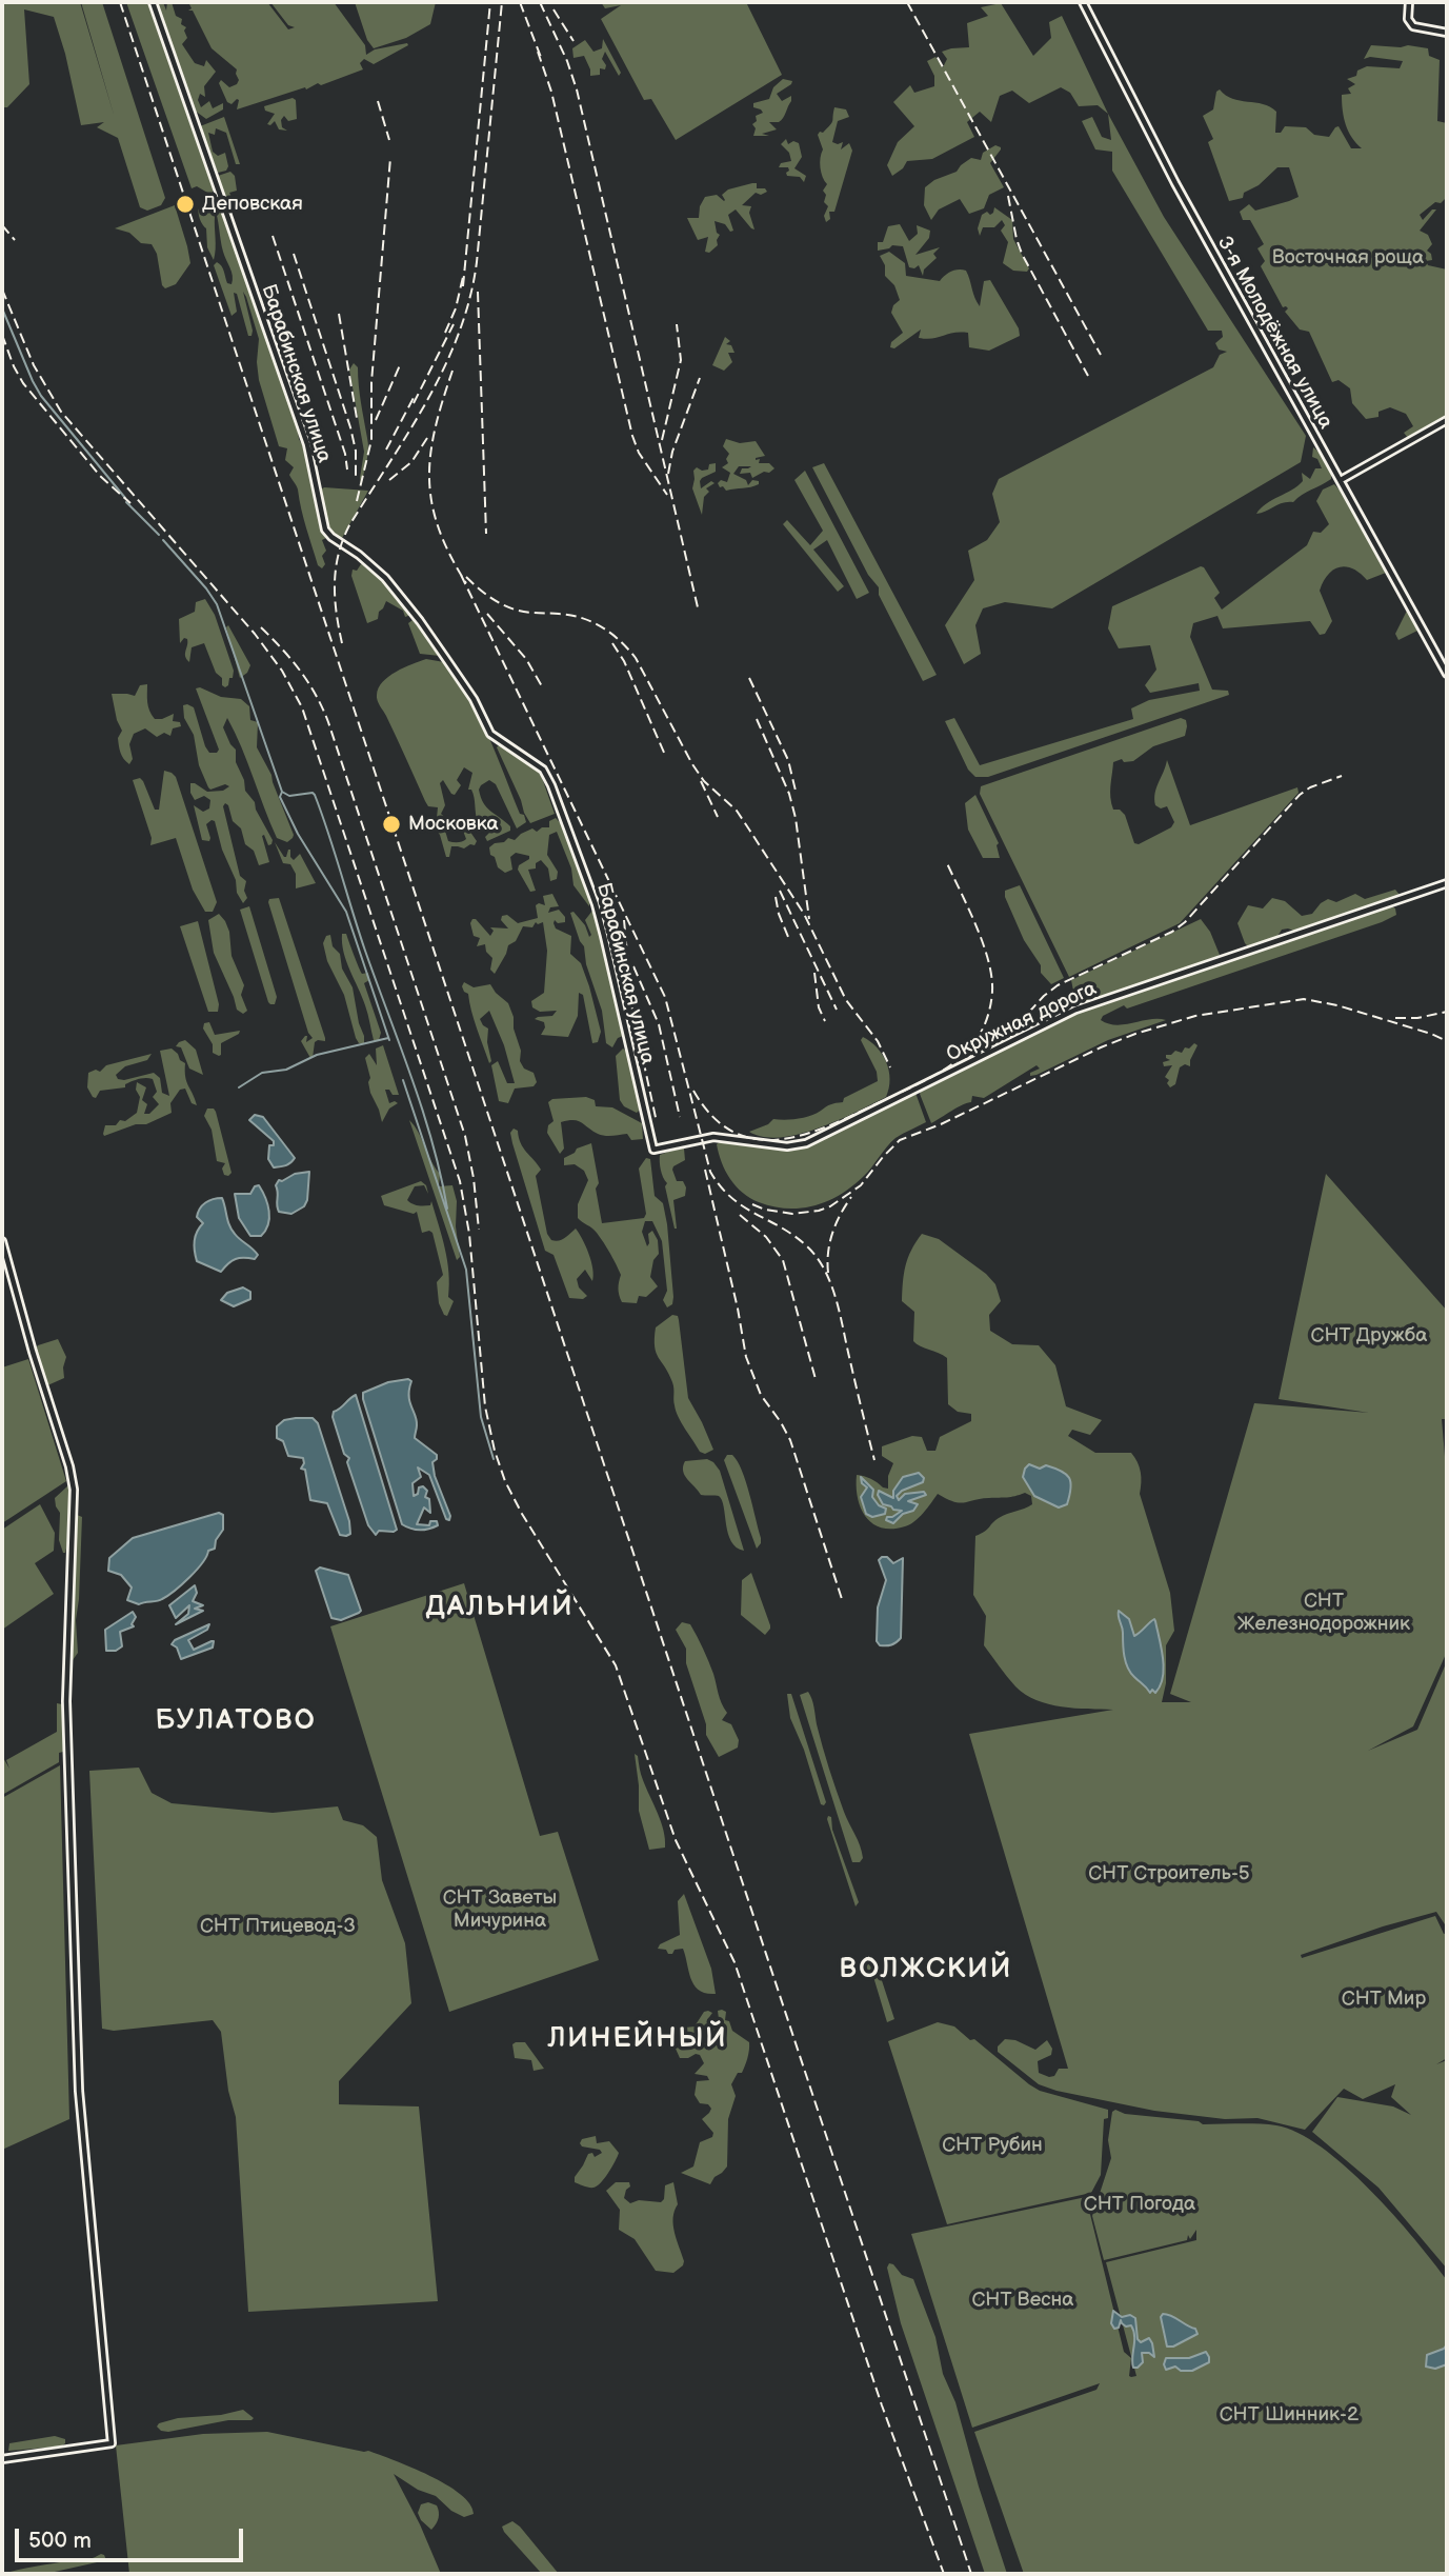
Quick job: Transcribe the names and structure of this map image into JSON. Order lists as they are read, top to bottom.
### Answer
{
  "streets": {
    "main road": ["3-я Молодёжная улица", "Барабинская улица", "Окружная дорога"]
  },
  "crossings": [
    ["Барабинская улица", "Окружная дорога"]
  ],
  "districts": [
    "ДАЛЬНИЙ",
    "БУЛАТОВО",
    "ВОЛЖСКИЙ",
    "ЛИНЕЙНЫЙ"
  ],
  "parks": [
    "Восточная роща",
    "СНТ Дружба",
    "СНТ Железнодорожник",
    "СНТ Строитель-5",
    "СНТ Заветы Мичурина",
    "СНТ Птицевод-3",
    "СНТ Мир",
    "СНТ Рубин",
    "СНТ Погода",
    "СНТ Весна",
    "СНТ Шинник-2"
  ],
  "places": ["Деповская", "Московка"],
  "scale_bar": "500 m"
}
